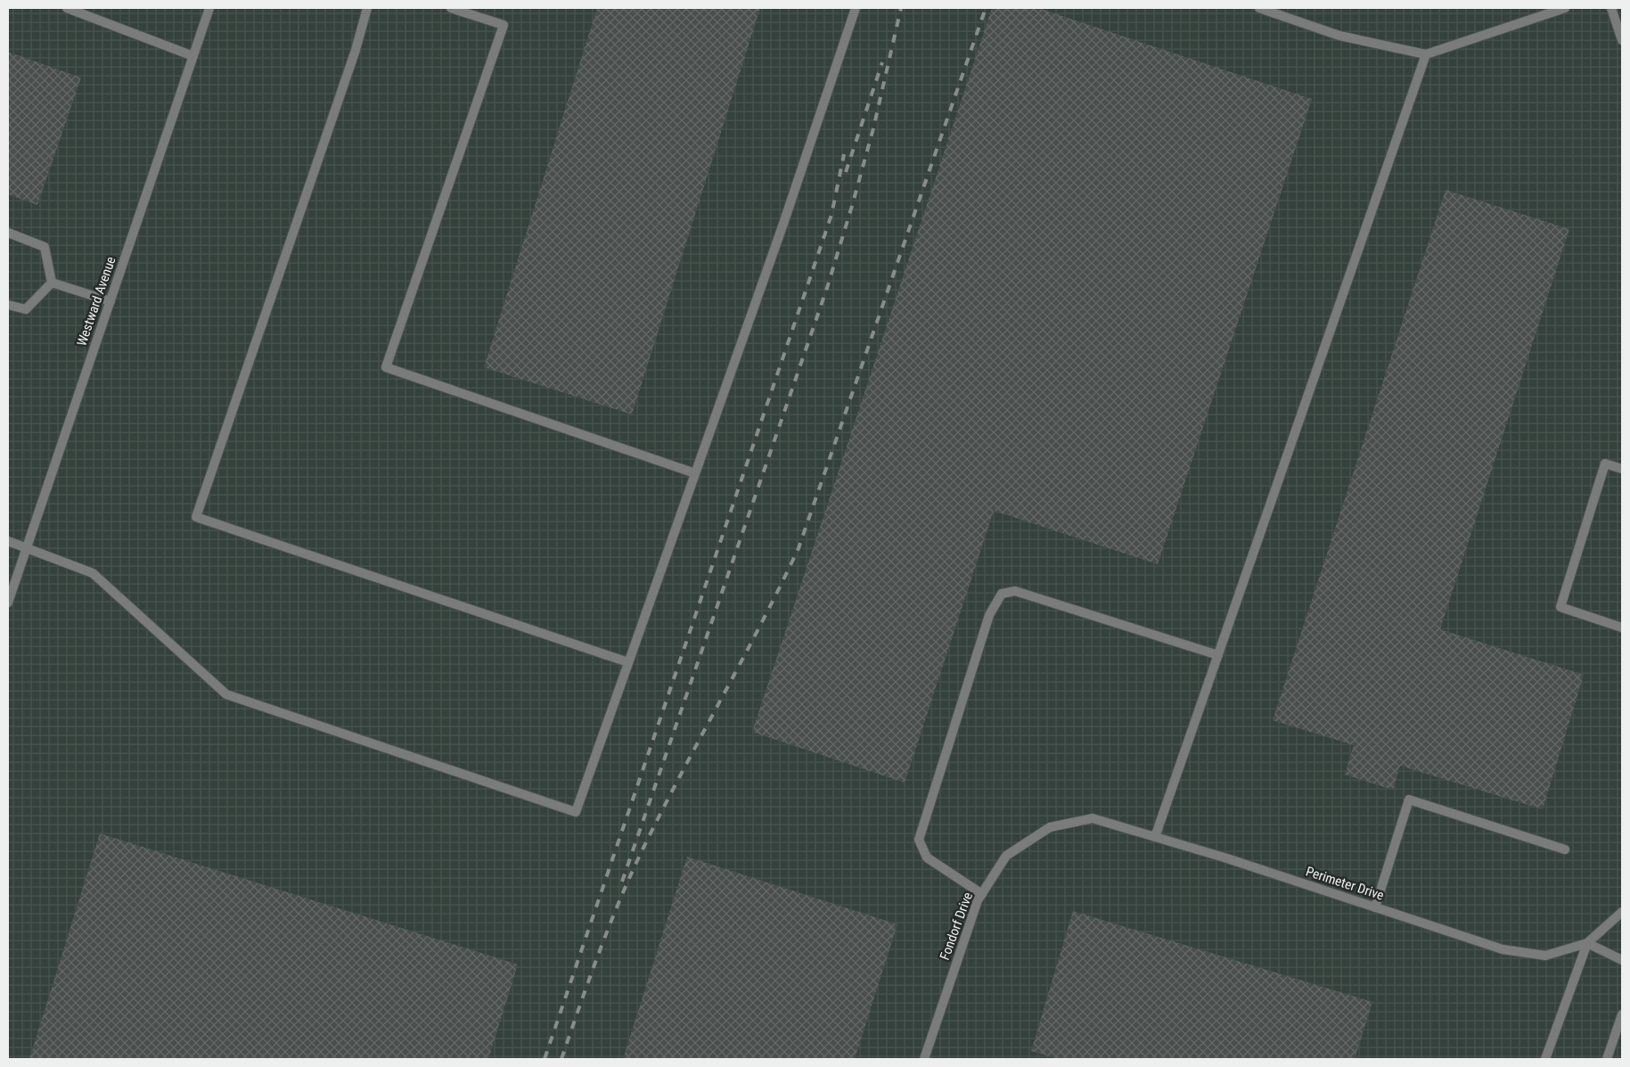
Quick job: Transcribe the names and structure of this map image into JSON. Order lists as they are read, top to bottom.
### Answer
{
  "streets": {
    "street": ["Westward Avenue", "Perimeter Drive", "Fondorf Drive"]
  },
  "crossings": [
    ["Perimeter Drive", "Fondorf Drive"]
  ]
}
